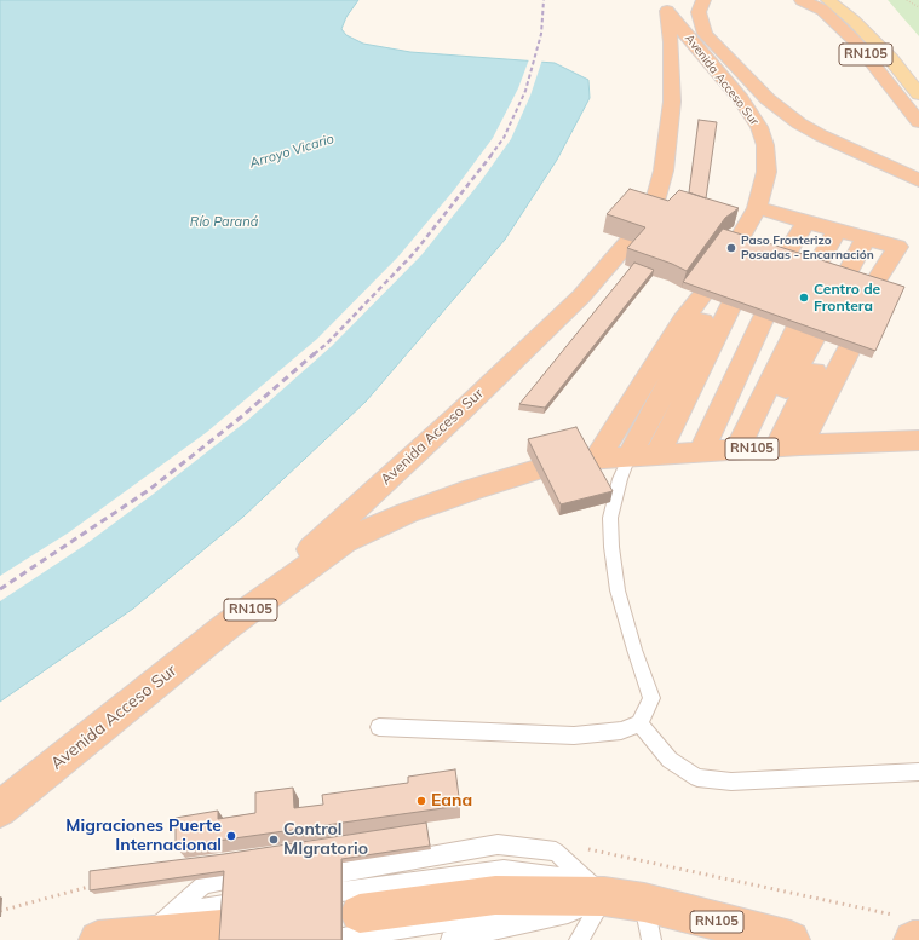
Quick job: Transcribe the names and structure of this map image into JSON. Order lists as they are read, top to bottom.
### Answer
{
  "streets": {
    "highway": ["RN105", "Avenida Acceso Sur"]
  },
  "water": ["Arroyo Vicario", "Río Paraná"],
  "places": [
    "Paso Fronterizo Posadas - Encarnación",
    "Centro de Frontera",
    "Eana",
    "Migraciones Puerte Internacional",
    "Control MIgratorio"
  ]
}
